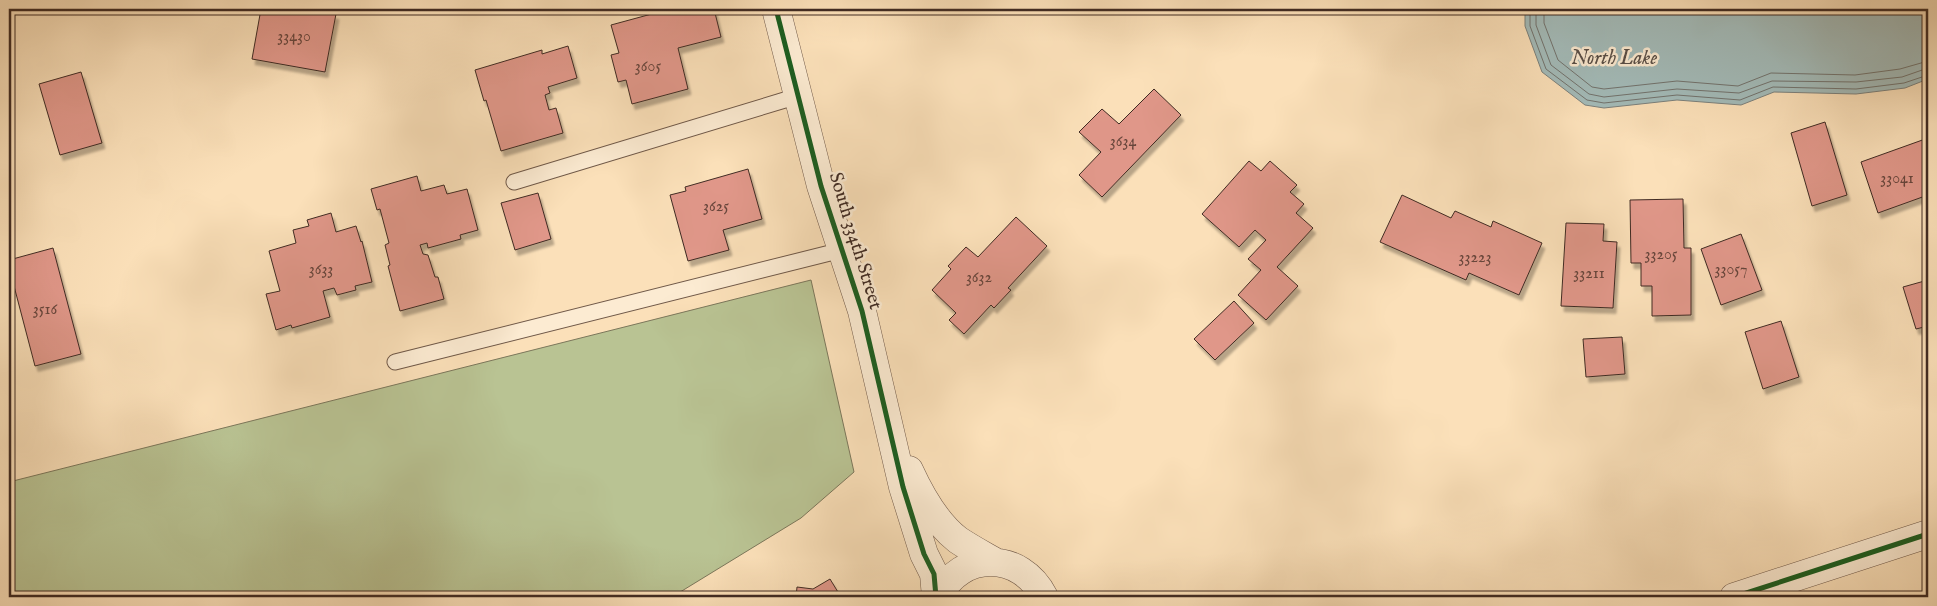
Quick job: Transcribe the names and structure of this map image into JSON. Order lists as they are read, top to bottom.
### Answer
{
  "streets": {
    "street": ["South 334th Street"]
  },
  "water": ["North Lake"],
  "house_numbers": [
    "33430",
    "3605",
    "3634",
    "33041",
    "3625",
    "33205",
    "33223",
    "3633",
    "33057",
    "33211",
    "3632",
    "3516"
  ]
}
